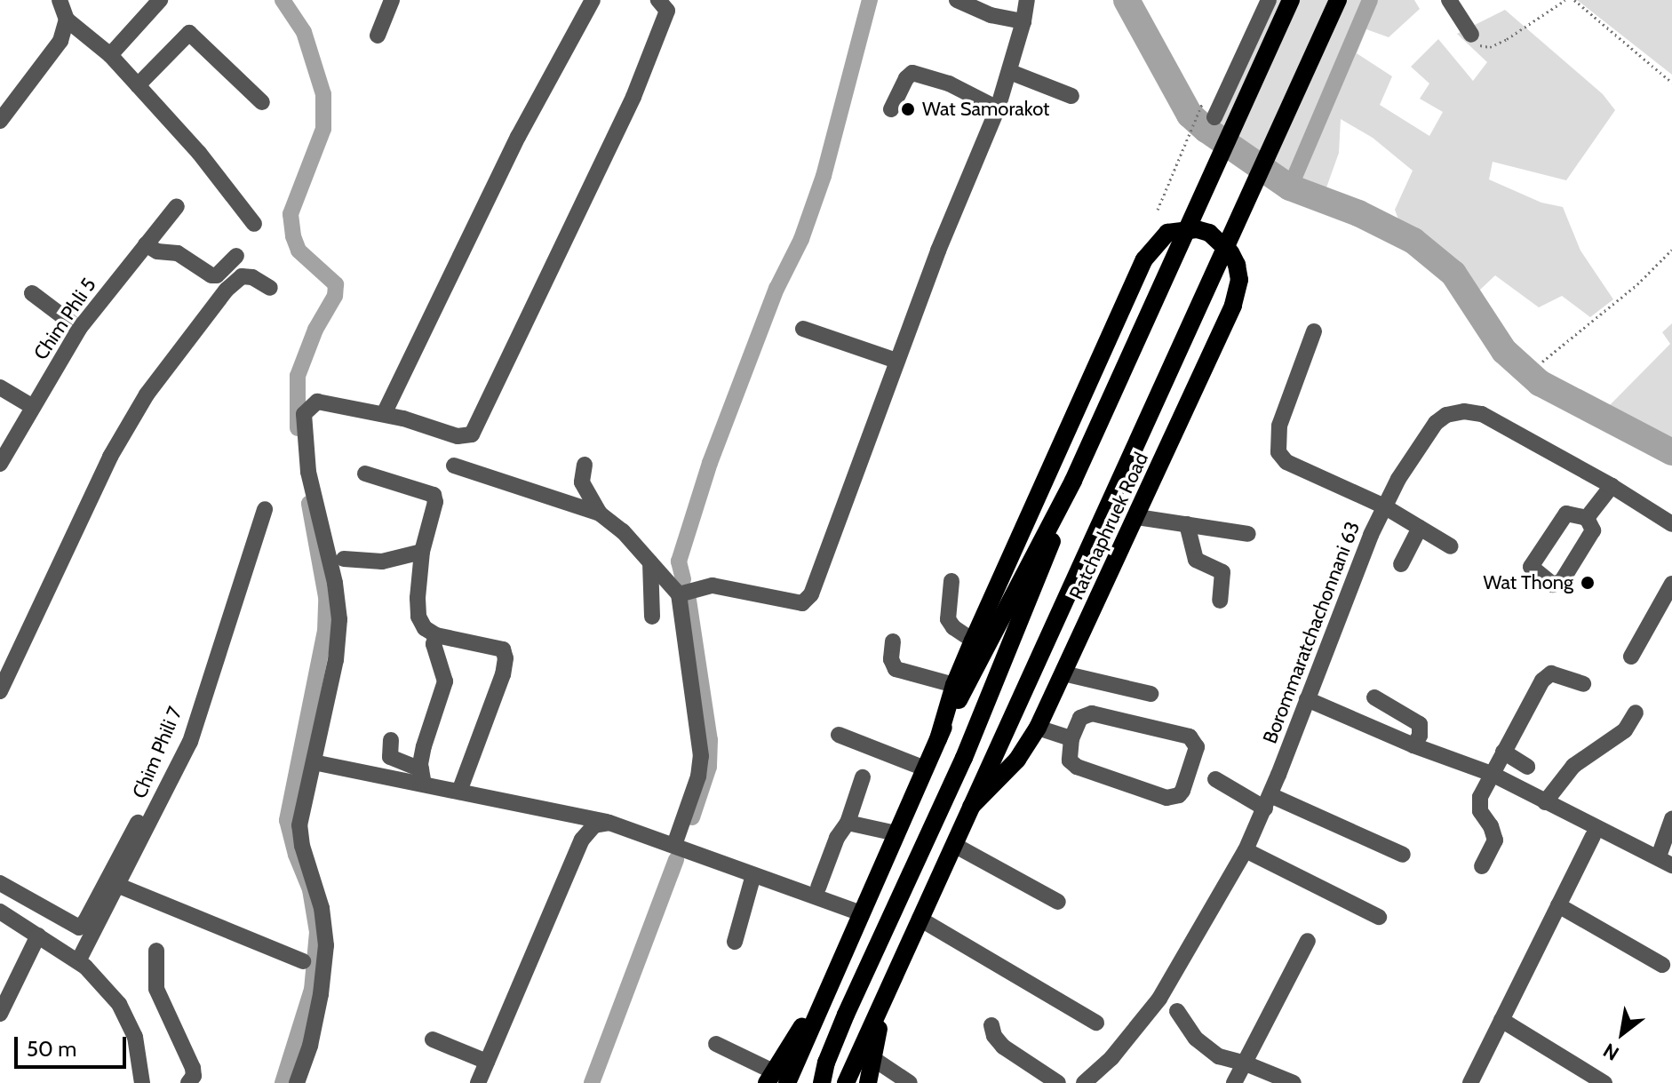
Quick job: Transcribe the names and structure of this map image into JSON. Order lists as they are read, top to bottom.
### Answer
{
  "streets": {
    "main road": ["Ratchaphruek Road"],
    "street": ["Chim Phli 5", "Borommaratchachonnani 63", "Chim Phili 7"]
  },
  "places": ["Wat Samorakot", "Wat Thong"],
  "scale_bar": "50 m",
  "north": "bottom left"
}
